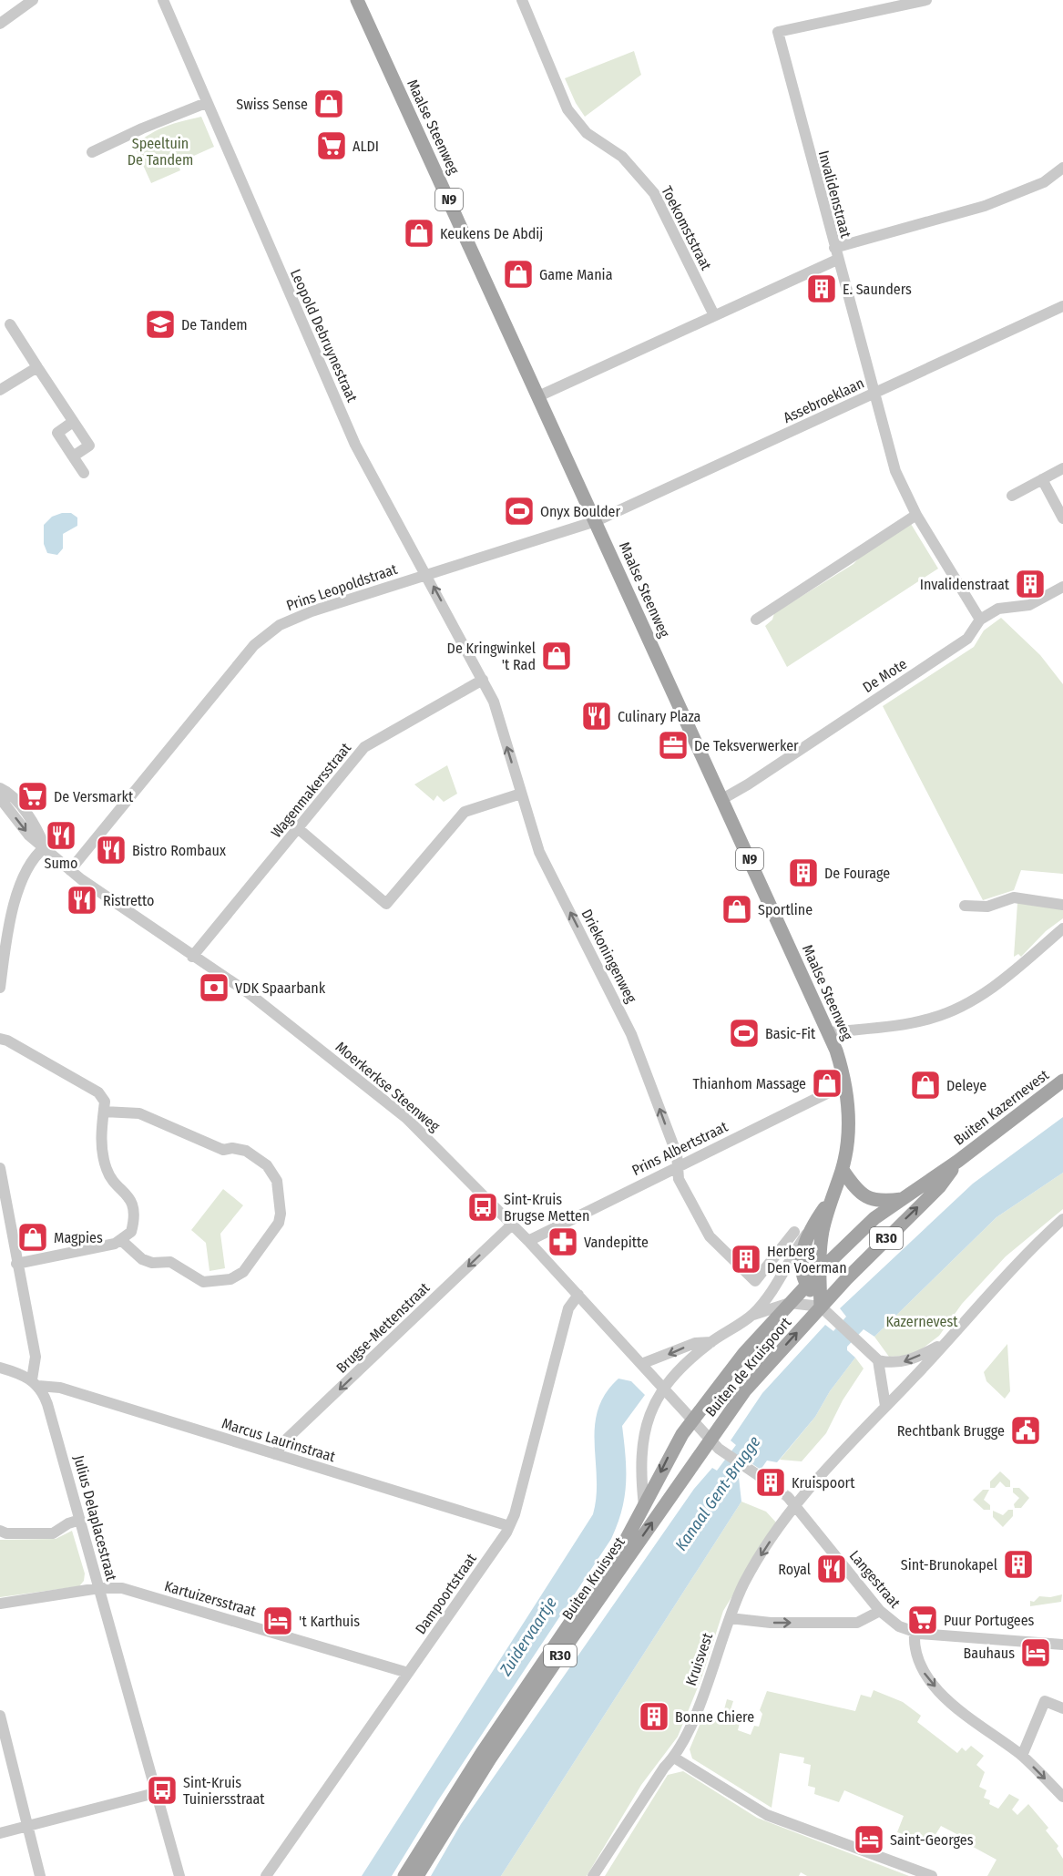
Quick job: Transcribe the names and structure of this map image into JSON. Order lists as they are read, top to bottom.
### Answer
{
  "streets": {
    "main road": [
      "Maalse Steenweg",
      "N9",
      "Buiten Kazernevest",
      "R30",
      "Buiten de Kruispoort",
      "Buiten Kruisvest"
    ],
    "street": [
      "Invalidenstraat",
      "Toekomststraat",
      "Leopold Debruynestraat",
      "Assebroeklaan",
      "Prins Leopoldstraat",
      "De Mote",
      "Wagenmakersstraat",
      "Driekoningenweg",
      "Moerkerkse Steenweg",
      "Prins Albertstraat",
      "Brugse-Mettenstraat",
      "Marcus Laurinstraat",
      "Julius Delaplacestraat",
      "Langestraat",
      "Dampoortstraat",
      "Kartuizersstraat",
      "Kruisvest"
    ]
  },
  "crossings": [
    ["Maalse Steenweg", "N9"],
    ["Maalse Steenweg", "Assebroeklaan"],
    ["Maalse Steenweg", "Prins Leopoldstraat"],
    ["Maalse Steenweg", "De Mote"],
    ["Maalse Steenweg", "Buiten Kazernevest"],
    ["Maalse Steenweg", "Prins Albertstraat"],
    ["Maalse Steenweg", "Buiten de Kruispoort"],
    ["Invalidenstraat", "Assebroeklaan"],
    ["Invalidenstraat", "De Mote"],
    ["N9", "Buiten Kazernevest"],
    ["N9", "Buiten de Kruispoort"],
    ["Leopold Debruynestraat", "Prins Leopoldstraat"],
    ["Leopold Debruynestraat", "Driekoningenweg"],
    ["Assebroeklaan", "Prins Leopoldstraat"],
    ["Prins Leopoldstraat", "Driekoningenweg"],
    ["Prins Leopoldstraat", "Moerkerkse Steenweg"],
    ["Wagenmakersstraat", "Driekoningenweg"],
    ["Wagenmakersstraat", "Moerkerkse Steenweg"],
    ["Driekoningenweg", "Prins Albertstraat"],
    ["Moerkerkse Steenweg", "Prins Albertstraat"],
    ["Moerkerkse Steenweg", "Brugse-Mettenstraat"],
    ["Moerkerkse Steenweg", "Buiten de Kruispoort"],
    ["Moerkerkse Steenweg", "Buiten Kruisvest"],
    ["Moerkerkse Steenweg", "Dampoortstraat"],
    ["Buiten Kazernevest", "Buiten de Kruispoort"],
    ["Brugse-Mettenstraat", "Marcus Laurinstraat"],
    ["Buiten de Kruispoort", "Buiten Kruisvest"],
    ["Marcus Laurinstraat", "Julius Delaplacestraat"],
    ["Marcus Laurinstraat", "Dampoortstraat"],
    ["Julius Delaplacestraat", "Kartuizersstraat"],
    ["Langestraat", "Kruisvest"],
    ["Dampoortstraat", "Kartuizersstraat"]
  ],
  "one_way": ["Driekoningenweg", "Brugse-Mettenstraat"],
  "water": ["Kanaal Gent-Brugge", "Zuidervaartje"],
  "parks": ["Speeltuin De Tandem", "Kazernevest"],
  "places": {
    "shop": [
      "Swiss Sense",
      "Keukens De Abdij",
      "Game Mania",
      "De Kringwinkel 't Rad",
      "Sportline",
      "Thianhom Massage",
      "Deleye",
      "Magpies"
    ],
    "supermarket": ["ALDI", "De Versmarkt", "Puur Portugees"],
    "building": [
      "E. Saunders",
      "Invalidenstraat",
      "De Fourage",
      "Herberg Den Voerman",
      "Kruispoort",
      "Sint-Brunokapel",
      "Bonne Chiere"
    ],
    "school or university": ["De Tandem"],
    "sports": ["Onyx Boulder", "Basic-Fit"],
    "restaurant": [
      "Culinary Plaza",
      "Sumo",
      "Bistro Rombaux",
      "Ristretto",
      "Royal"
    ],
    "office": ["De Teksverwerker"],
    "bank": ["VDK Spaarbank"],
    "bus stop": ["Sint-Kruis Brugse Metten", "Sint-Kruis Tuiniersstraat"],
    "pharmacy": ["Vandepitte"],
    "public building": ["Rechtbank Brugge"],
    "hotel": ["'t Karthuis", "Bauhaus", "Saint-Georges"]
  }
}
